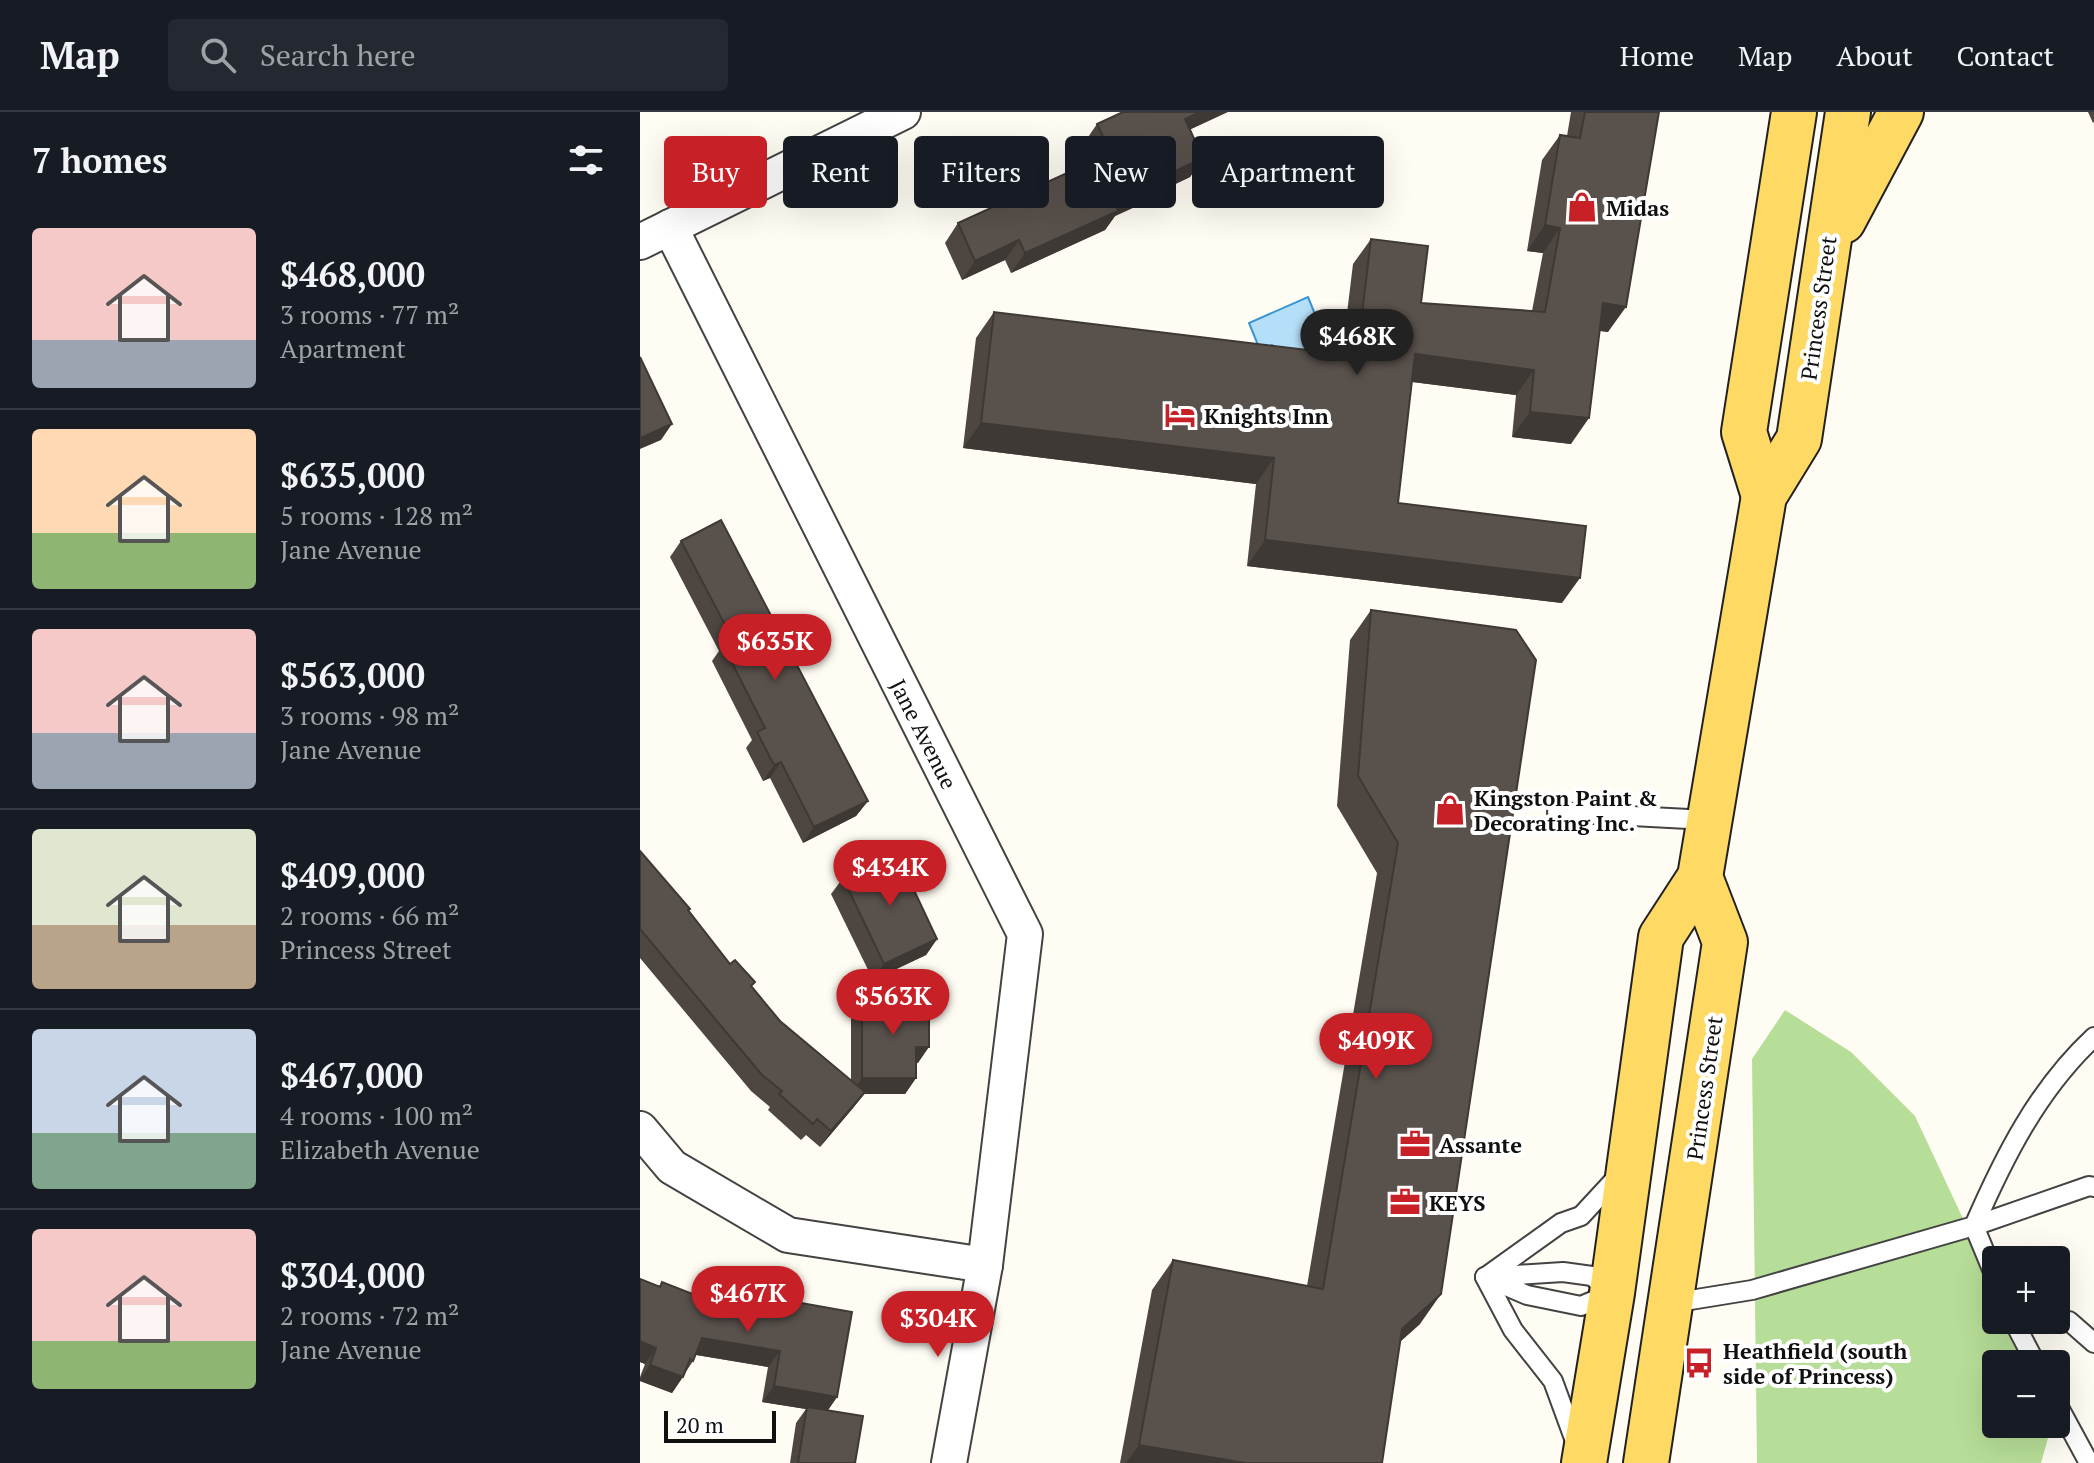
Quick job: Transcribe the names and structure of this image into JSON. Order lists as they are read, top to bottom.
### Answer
{
  "streets": {
    "main road": ["Princess Street"],
    "street": ["Jane Avenue"]
  },
  "places": {
    "shop": ["Midas", "Kingston Paint & Decorating Inc."],
    "hotel": ["Knights Inn"],
    "office": ["Assante", "KEYS"],
    "bus stop": ["Heathfield (south side of Princess)"]
  },
  "scale_bar": "20 m",
  "page": {
    "header": "Map",
    "search": "Search here",
    "nav": [
      "Home",
      "Map",
      "About",
      "Contact"
    ],
    "heading": "7 homes",
    "chip": [
      "Buy",
      "Rent",
      "Filters",
      "New",
      "Apartment"
    ],
    "list": [
      {
        "name": "$468,000",
        "note": "3 rooms · 77 m² · Apartment"
      },
      {
        "name": "$635,000",
        "note": "5 rooms · 128 m² · Jane Avenue"
      },
      {
        "name": "$563,000",
        "note": "3 rooms · 98 m² · Jane Avenue"
      },
      {
        "name": "$409,000",
        "note": "2 rooms · 66 m² · Princess Street"
      },
      {
        "name": "$467,000",
        "note": "4 rooms · 100 m² · Elizabeth Avenue"
      },
      {
        "name": "$304,000",
        "note": "2 rooms · 72 m² · Jane Avenue"
      }
    ],
    "price": [
      "$468K",
      "$635K",
      "$434K",
      "$563K",
      "$409K",
      "$467K",
      "$304K"
    ],
    "map_buttons": ["+", "−"],
    "scale": "20 m"
  }
}
